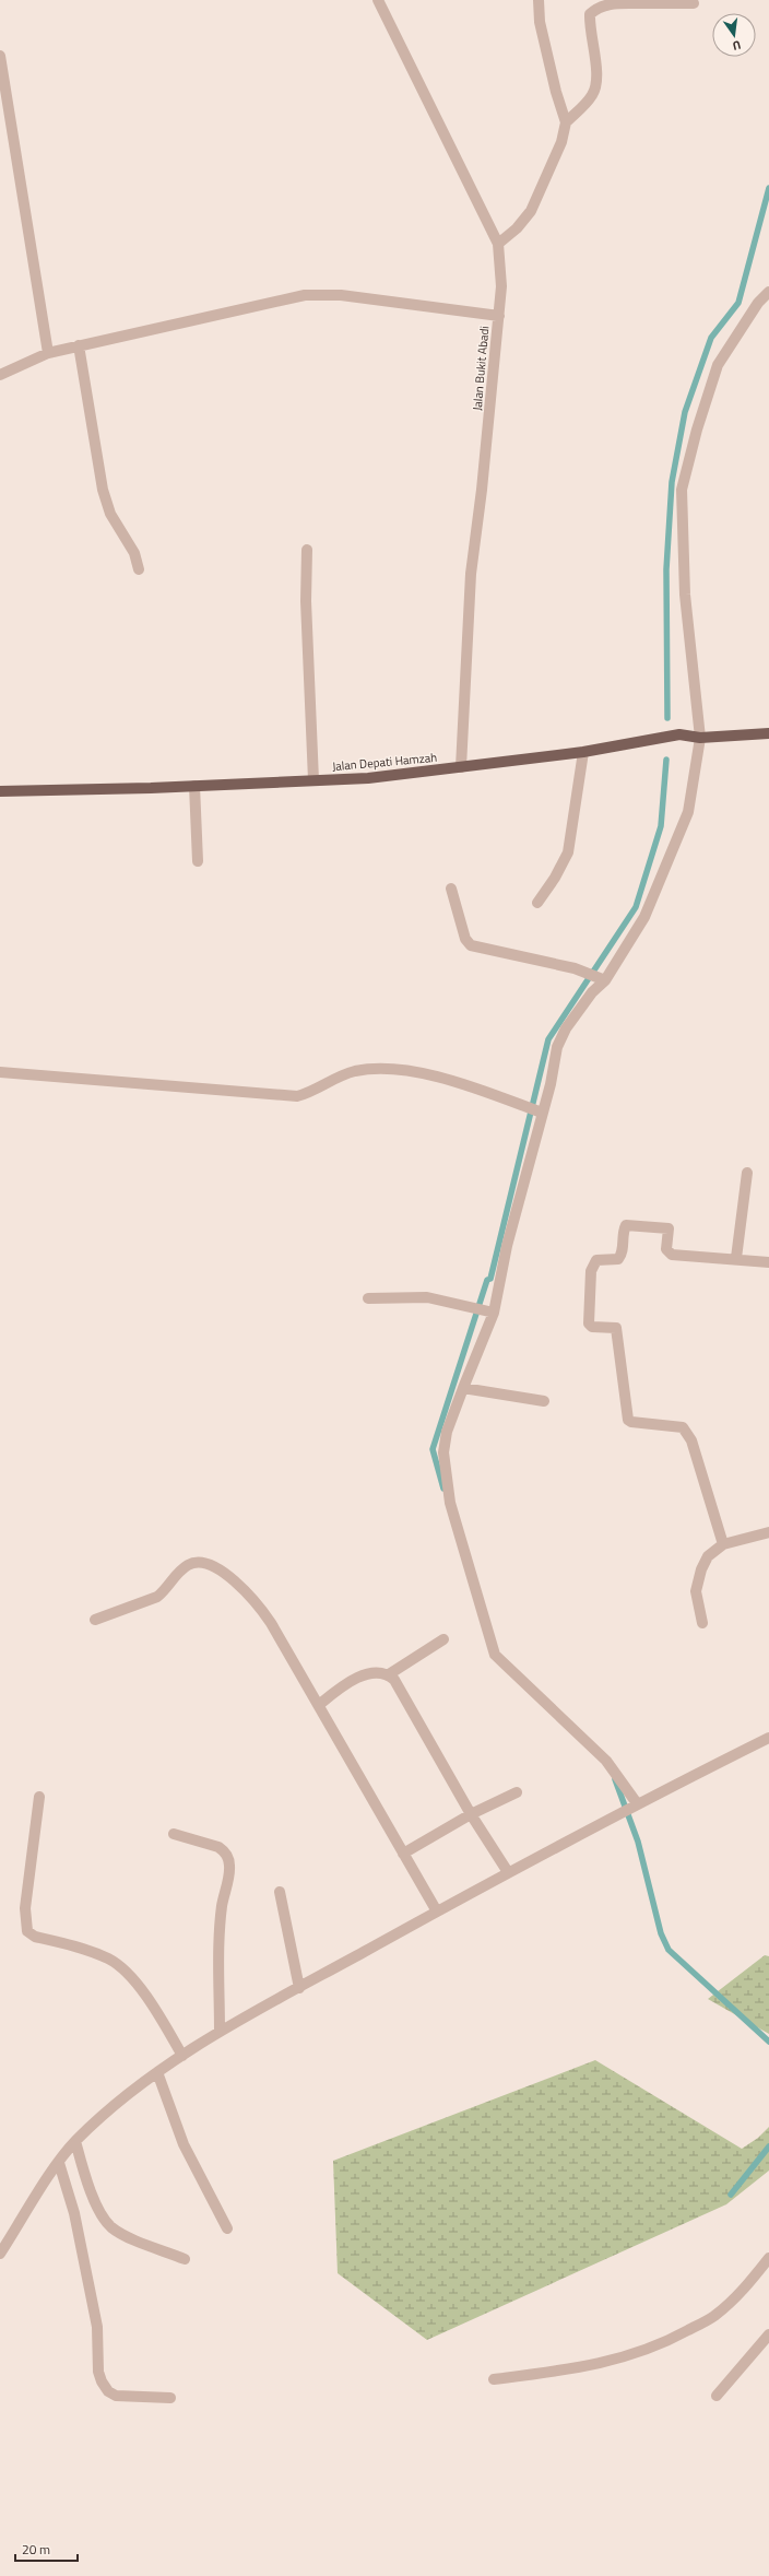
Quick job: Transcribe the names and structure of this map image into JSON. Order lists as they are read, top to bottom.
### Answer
{
  "streets": {
    "main road": ["Jalan Depati Hamzah"],
    "street": ["Jalan Bukit Abadi"]
  },
  "crossings": [
    ["Jalan Bukit Abadi", "Jalan Depati Hamzah"]
  ],
  "scale_bar": "20 m",
  "north": "bottom"
}
